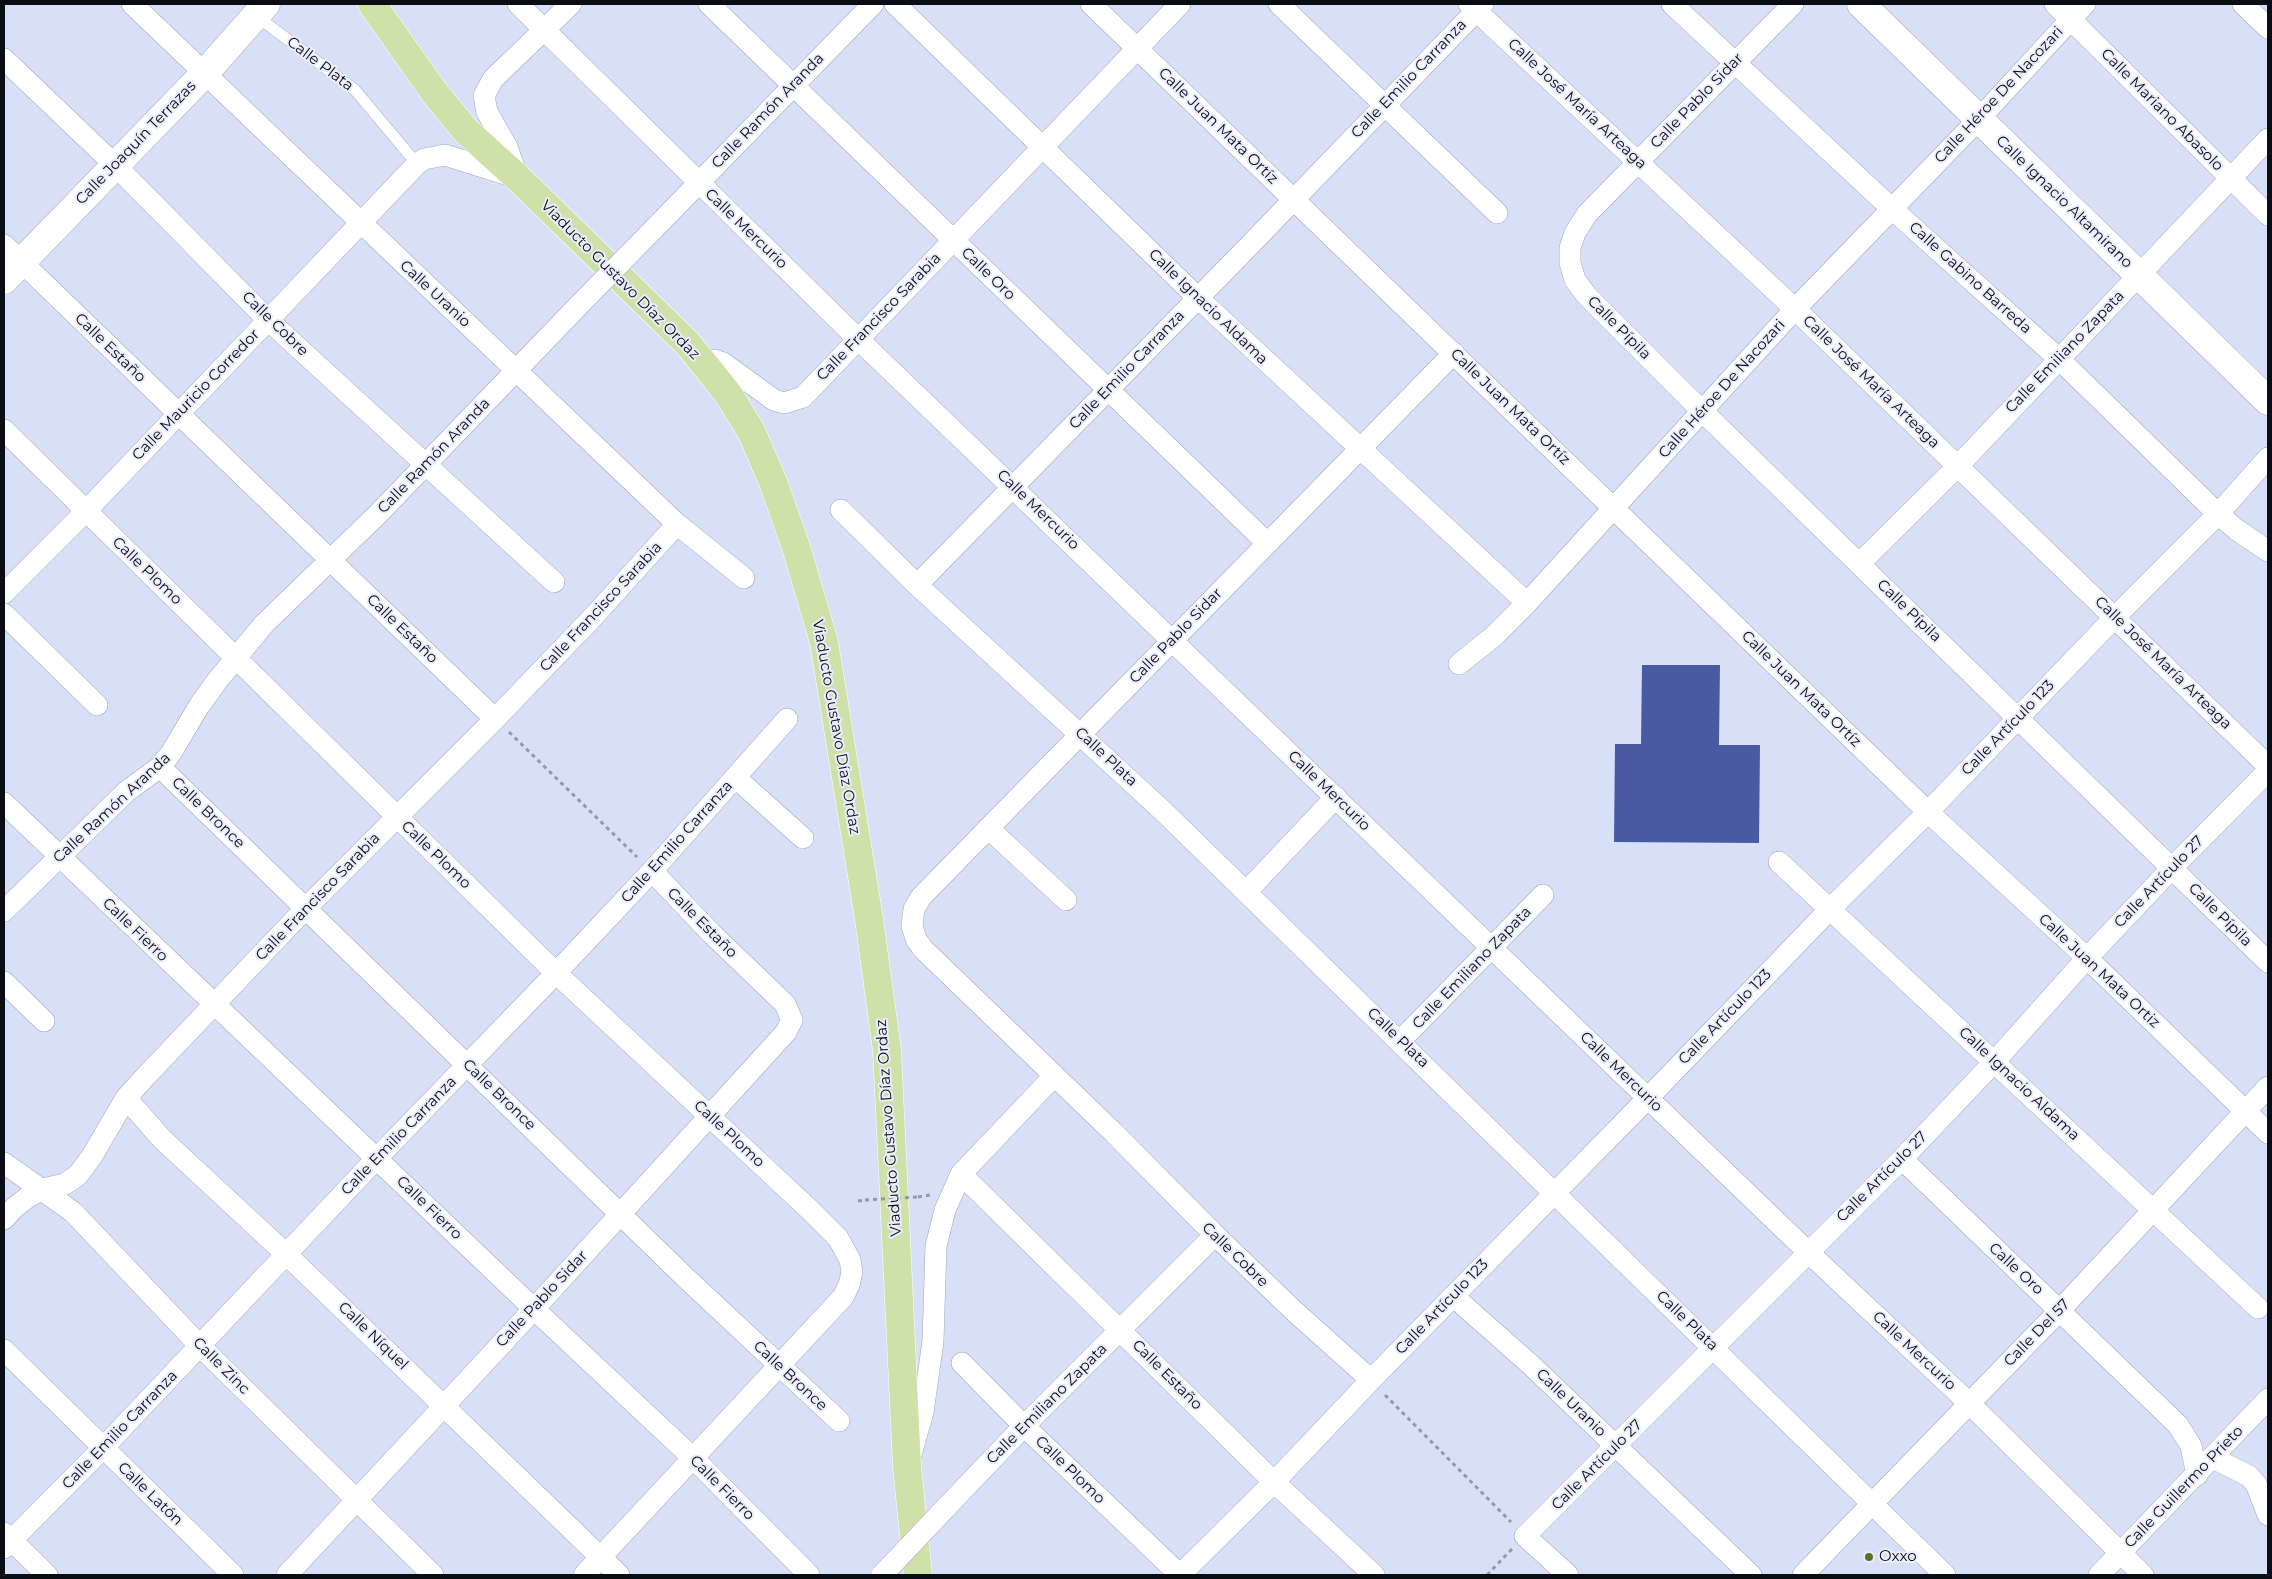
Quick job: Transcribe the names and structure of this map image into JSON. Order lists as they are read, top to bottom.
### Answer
{
  "streets": {
    "main road": ["Viaducto Gustavo Díaz Ordaz"],
    "street": [
      "Calle Plata",
      "Calle Emilio Carranza",
      "Calle Héroe De Nacozari",
      "Calle Pablo Sidar",
      "Calle José María Arteaga",
      "Calle Mariano Abasolo",
      "Calle Ramón Aranda",
      "Calle Juan Mata Ortíz",
      "Calle Joaquín Terrazas",
      "Calle Ignacio Altamirano",
      "Calle Mercurio",
      "Calle Oro",
      "Calle Gabino Barreda",
      "Calle Uranio",
      "Calle Ignacio Aldama",
      "Calle Francisco Sarabia",
      "Calle Cobre",
      "Calle Pípila",
      "Calle Estaño",
      "Calle Emiliano Zapata",
      "Calle Mauricio Corredor",
      "Calle Plomo",
      "Calle Artículo 123",
      "Calle Bronce",
      "Calle Artículo 27",
      "Calle Fierro",
      "Calle Juan Mata Ortiz",
      "Calle Del 57",
      "Calle Níquel",
      "Calle Zinc",
      "Calle Guillermo Prieto",
      "Calle Latón"
    ]
  },
  "crossings": [
    ["Calle Plata", "Calle Emilio Carranza"],
    ["Calle Plata", "Calle Pablo Sidar"],
    ["Calle Plata", "Calle Joaquín Terrazas"],
    ["Calle Plata", "Calle Emiliano Zapata"],
    ["Calle Plata", "Calle Mauricio Corredor"],
    ["Calle Plata", "Calle Artículo 123"],
    ["Calle Plata", "Calle Artículo 27"],
    ["Calle Plata", "Calle Del 57"],
    ["Calle Emilio Carranza", "Calle José María Arteaga"],
    ["Calle Emilio Carranza", "Calle Juan Mata Ortíz"],
    ["Calle Emilio Carranza", "Calle Mercurio"],
    ["Calle Emilio Carranza", "Calle Oro"],
    ["Calle Emilio Carranza", "Calle Ignacio Aldama"],
    ["Calle Emilio Carranza", "Calle Estaño"],
    ["Calle Emilio Carranza", "Calle Plomo"],
    ["Calle Emilio Carranza", "Calle Bronce"],
    ["Calle Emilio Carranza", "Calle Fierro"],
    ["Calle Emilio Carranza", "Calle Níquel"],
    ["Calle Emilio Carranza", "Calle Zinc"],
    ["Calle Emilio Carranza", "Calle Latón"],
    ["Calle Héroe De Nacozari", "Calle José María Arteaga"],
    ["Calle Héroe De Nacozari", "Calle Mariano Abasolo"],
    ["Calle Héroe De Nacozari", "Calle Juan Mata Ortíz"],
    ["Calle Héroe De Nacozari", "Calle Ignacio Altamirano"],
    ["Calle Héroe De Nacozari", "Calle Gabino Barreda"],
    ["Calle Héroe De Nacozari", "Calle Ignacio Aldama"],
    ["Calle Héroe De Nacozari", "Calle Pípila"],
    ["Calle Pablo Sidar", "Calle José María Arteaga"],
    ["Calle Pablo Sidar", "Calle Juan Mata Ortíz"],
    ["Calle Pablo Sidar", "Calle Mercurio"],
    ["Calle Pablo Sidar", "Calle Oro"],
    ["Calle Pablo Sidar", "Calle Gabino Barreda"],
    ["Calle Pablo Sidar", "Calle Ignacio Aldama"],
    ["Calle Pablo Sidar", "Calle Cobre"],
    ["Calle Pablo Sidar", "Calle Pípila"],
    ["Calle Pablo Sidar", "Calle Estaño"],
    ["Calle Pablo Sidar", "Calle Plomo"],
    ["Calle Pablo Sidar", "Calle Bronce"],
    ["Calle Pablo Sidar", "Calle Fierro"],
    ["Calle Pablo Sidar", "Calle Níquel"],
    ["Calle Pablo Sidar", "Calle Zinc"],
    ["Calle José María Arteaga", "Calle Emiliano Zapata"],
    ["Calle José María Arteaga", "Calle Artículo 123"],
    ["Calle Mariano Abasolo", "Calle Emiliano Zapata"],
    ["Calle Ramón Aranda", "Calle Mercurio"],
    ["Calle Ramón Aranda", "Calle Oro"],
    ["Calle Ramón Aranda", "Calle Uranio"],
    ["Calle Ramón Aranda", "Calle Cobre"],
    ["Calle Ramón Aranda", "Calle Estaño"],
    ["Calle Ramón Aranda", "Calle Plomo"],
    ["Calle Ramón Aranda", "Calle Bronce"],
    ["Calle Ramón Aranda", "Calle Fierro"],
    ["Calle Juan Mata Ortíz", "Calle Francisco Sarabia"],
    ["Calle Juan Mata Ortíz", "Calle Artículo 123"],
    ["Calle Juan Mata Ortíz", "Calle Juan Mata Ortiz"],
    ["Calle Joaquín Terrazas", "Calle Uranio"],
    ["Calle Joaquín Terrazas", "Calle Cobre"],
    ["Calle Joaquín Terrazas", "Calle Estaño"],
    ["Calle Ignacio Altamirano", "Calle Emiliano Zapata"],
    ["Calle Mercurio", "Calle Francisco Sarabia"],
    ["Calle Mercurio", "Calle Emiliano Zapata"],
    ["Calle Mercurio", "Calle Artículo 123"],
    ["Calle Mercurio", "Calle Artículo 27"],
    ["Calle Mercurio", "Calle Del 57"],
    ["Calle Mercurio", "Calle Guillermo Prieto"],
    ["Calle Oro", "Calle Francisco Sarabia"],
    ["Calle Oro", "Calle Artículo 27"],
    ["Calle Oro", "Calle Del 57"],
    ["Calle Oro", "Calle Guillermo Prieto"],
    ["Calle Gabino Barreda", "Calle Emiliano Zapata"],
    ["Calle Gabino Barreda", "Calle Artículo 123"],
    ["Viaducto Gustavo Díaz Ordaz", "Calle Francisco Sarabia"],
    ["Viaducto Gustavo Díaz Ordaz", "Calle Mauricio Corredor"],
    ["Calle Uranio", "Calle Francisco Sarabia"],
    ["Calle Uranio", "Calle Mauricio Corredor"],
    ["Calle Uranio", "Calle Artículo 123"],
    ["Calle Uranio", "Calle Artículo 27"],
    ["Calle Ignacio Aldama", "Calle Francisco Sarabia"],
    ["Calle Ignacio Aldama", "Calle Artículo 123"],
    ["Calle Ignacio Aldama", "Calle Artículo 27"],
    ["Calle Ignacio Aldama", "Calle Del 57"],
    ["Calle Francisco Sarabia", "Calle Estaño"],
    ["Calle Francisco Sarabia", "Calle Plomo"],
    ["Calle Francisco Sarabia", "Calle Bronce"],
    ["Calle Francisco Sarabia", "Calle Fierro"],
    ["Calle Francisco Sarabia", "Calle Níquel"],
    ["Calle Francisco Sarabia", "Calle Zinc"],
    ["Calle Cobre", "Calle Emiliano Zapata"],
    ["Calle Cobre", "Calle Mauricio Corredor"],
    ["Calle Cobre", "Calle Artículo 123"],
    ["Calle Pípila", "Calle Emiliano Zapata"],
    ["Calle Pípila", "Calle Artículo 123"],
    ["Calle Pípila", "Calle Artículo 27"],
    ["Calle Estaño", "Calle Emiliano Zapata"],
    ["Calle Estaño", "Calle Mauricio Corredor"],
    ["Calle Estaño", "Calle Artículo 123"],
    ["Calle Emiliano Zapata", "Calle Plomo"],
    ["Calle Mauricio Corredor", "Calle Plomo"],
    ["Calle Plomo", "Calle Artículo 123"],
    ["Calle Plomo", "Calle Bronce"],
    ["Calle Artículo 123", "Calle Juan Mata Ortiz"],
    ["Calle Artículo 27", "Calle Juan Mata Ortiz"],
    ["Calle Juan Mata Ortiz", "Calle Del 57"]
  ],
  "places": ["Oxxo"]
}
